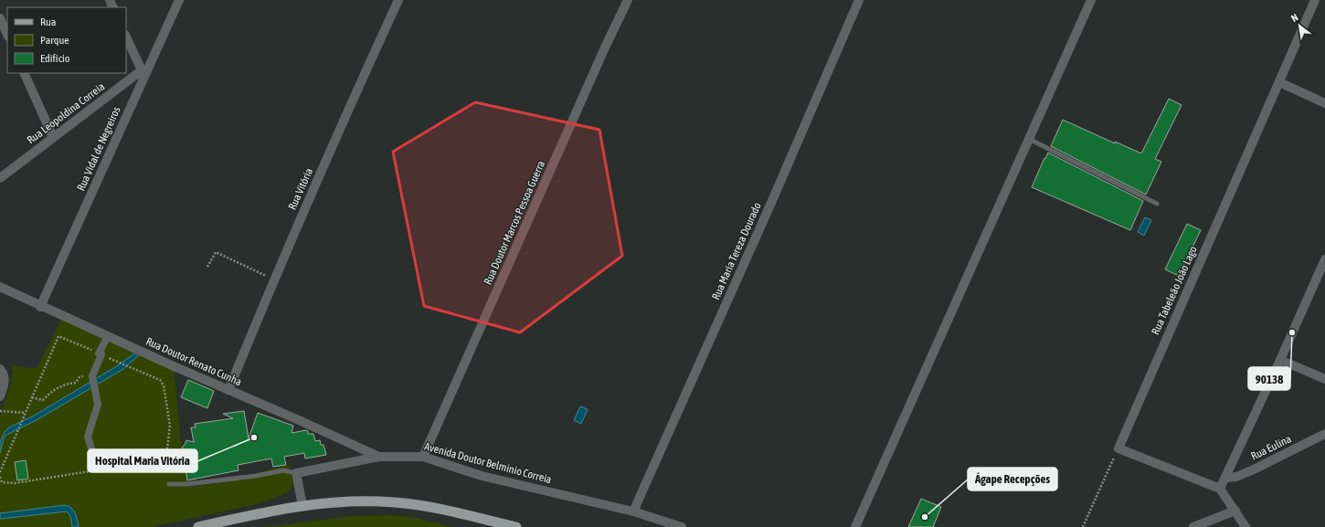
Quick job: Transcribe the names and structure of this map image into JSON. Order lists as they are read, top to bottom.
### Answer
{
  "streets": {
    "street": [
      "Rua Leopoldina Correia",
      "Rua Vidal de Negreiros",
      "Rua Vitória",
      "Rua Doutor Marcos Pessoa Guerra",
      "Rua Maria Tereza Dourado",
      "Rua Tabeleão João Lago",
      "Rua Doutor Renato Cunha",
      "Rua Eulina",
      "Avenida Doutor Belminio Correia"
    ]
  },
  "crossings": [
    ["Rua Leopoldina Correia", "Rua Vidal de Negreiros"],
    ["Rua Vidal de Negreiros", "Rua Doutor Renato Cunha"],
    ["Rua Vitória", "Rua Doutor Renato Cunha"],
    ["Rua Doutor Marcos Pessoa Guerra", "Avenida Doutor Belminio Correia"],
    ["Rua Maria Tereza Dourado", "Avenida Doutor Belminio Correia"],
    ["Rua Doutor Renato Cunha", "Avenida Doutor Belminio Correia"]
  ],
  "places": ["90138", "Hospital Maria Vitória", "Ágape Recepções"],
  "legend": ["Rua", "Parque", "Edifício"],
  "north": "top left"
}
